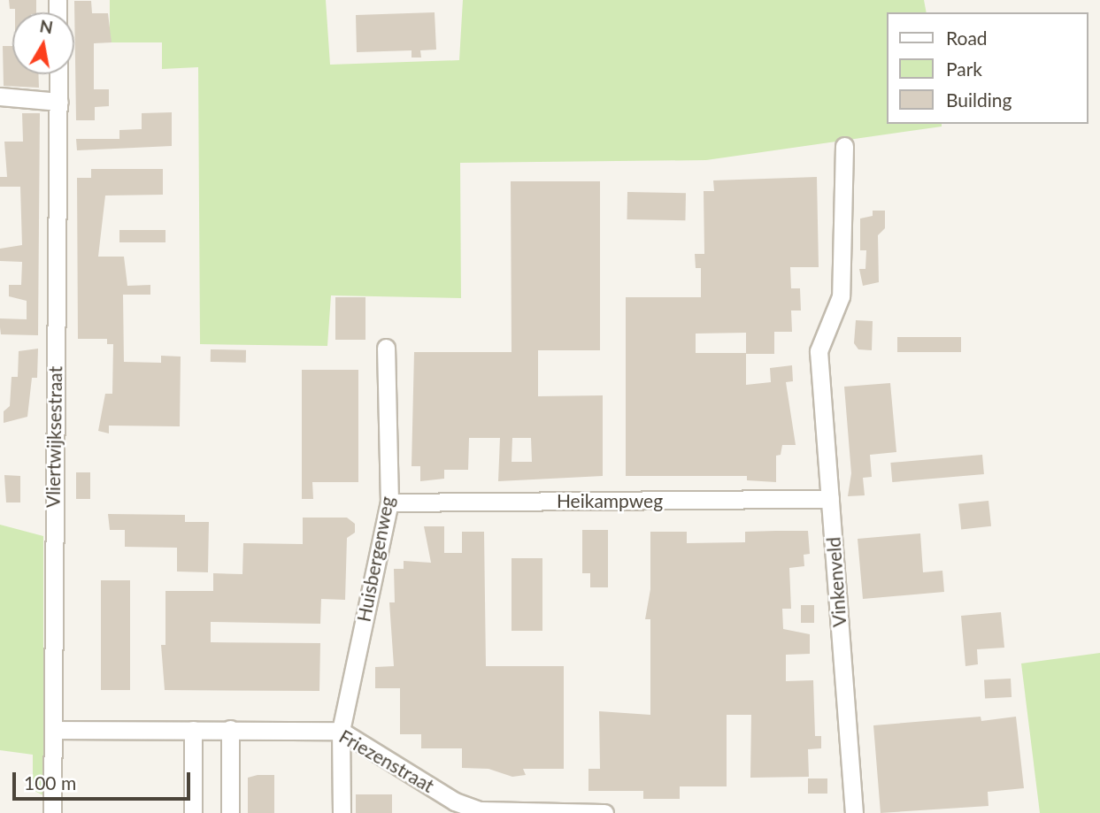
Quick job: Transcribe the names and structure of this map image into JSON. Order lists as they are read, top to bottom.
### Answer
{
  "streets": {
    "street": [
      "Vliertwijksestraat",
      "Heikampweg",
      "Huisbergenweg",
      "Vinkenveld",
      "Friezenstraat"
    ]
  },
  "crossings": [
    ["Vliertwijksestraat", "Friezenstraat"],
    ["Heikampweg", "Huisbergenweg"],
    ["Heikampweg", "Vinkenveld"],
    ["Huisbergenweg", "Friezenstraat"]
  ],
  "legend": ["Road", "Park", "Building"],
  "scale_bar": "100 m",
  "north": "top"
}
